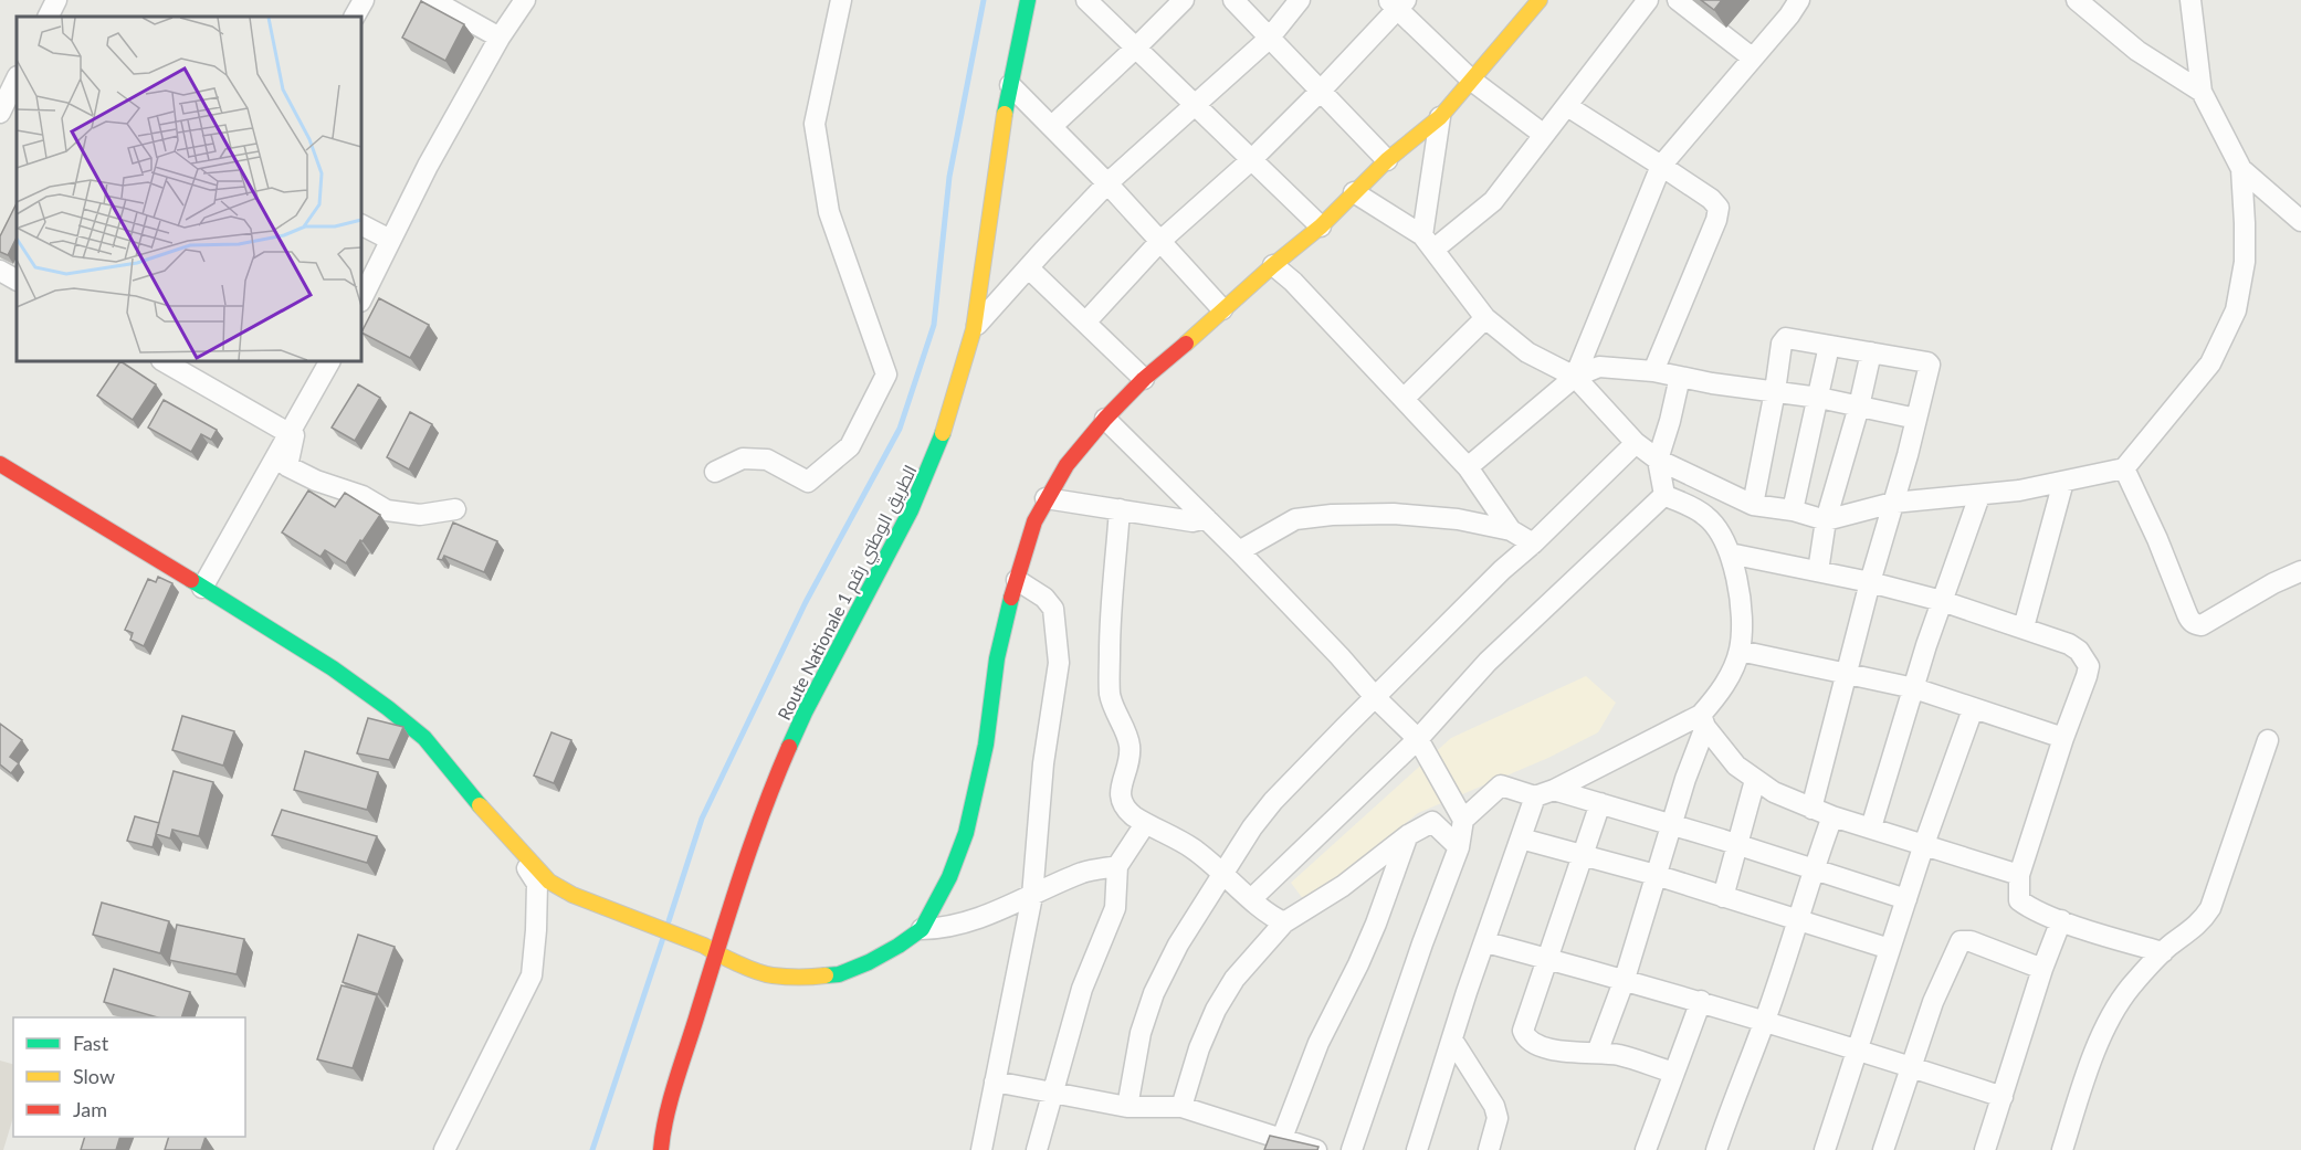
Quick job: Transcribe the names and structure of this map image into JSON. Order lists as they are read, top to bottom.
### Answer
{
  "streets": {
    "main road": ["Route Nationale الطريق الوطني رقم 1"]
  },
  "legend": ["Fast", "Slow", "Jam"]
}
